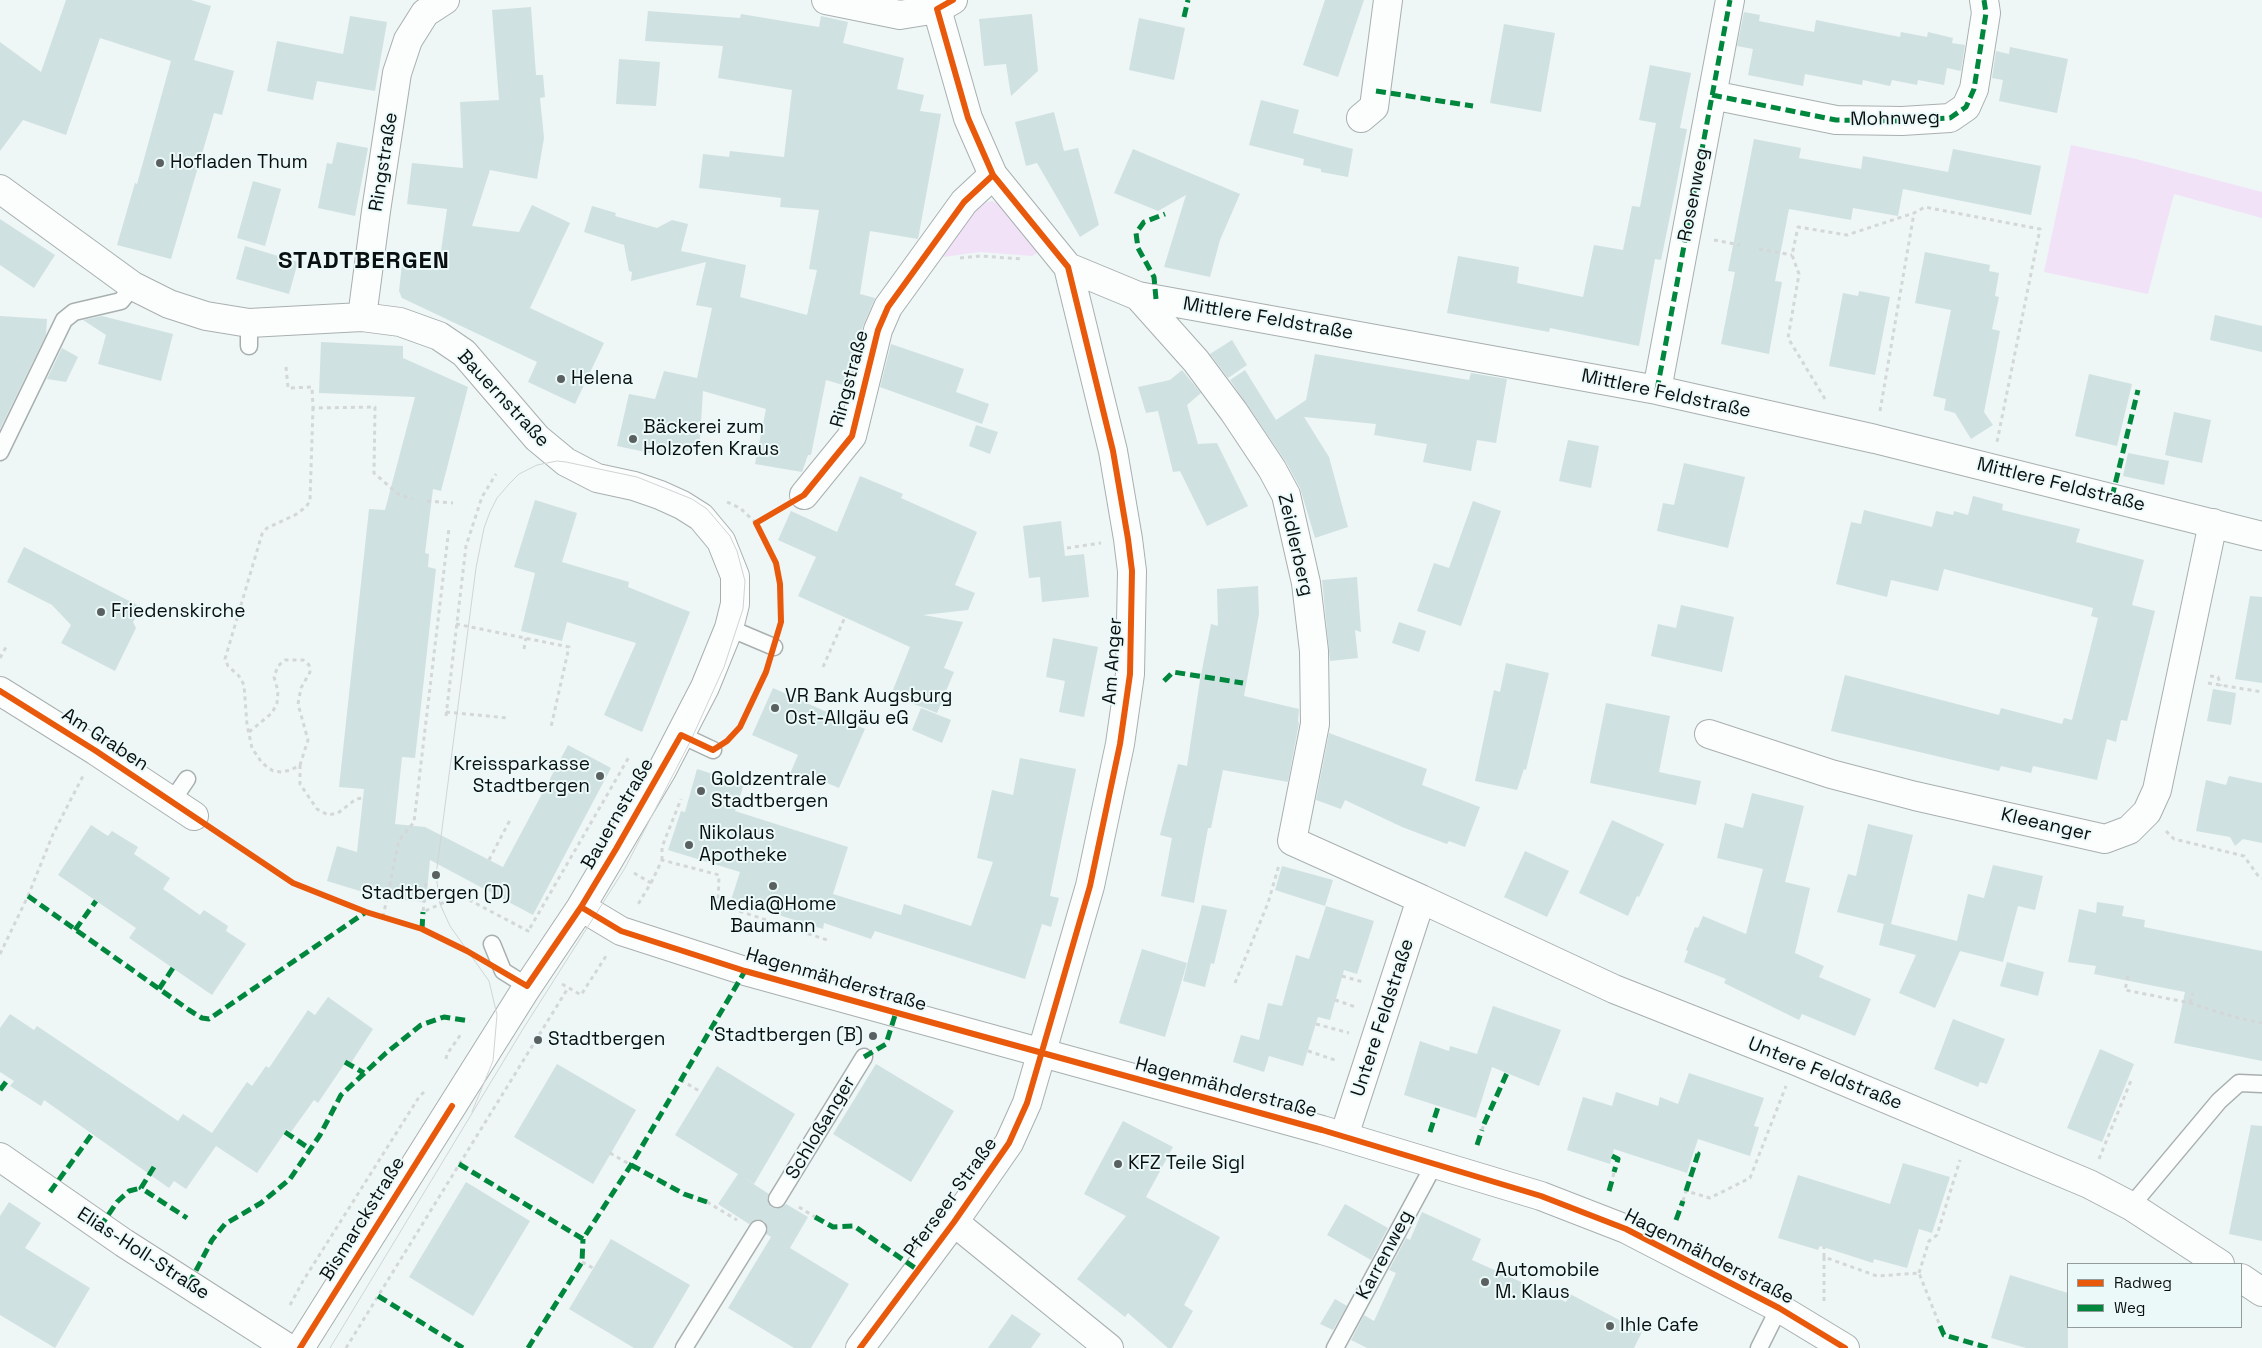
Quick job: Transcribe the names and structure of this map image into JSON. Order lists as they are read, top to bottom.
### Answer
{
  "streets": {
    "street": [
      "Mohnweg",
      "Ringstraße",
      "Rosenweg",
      "Mittlere Feldstraße",
      "Bauernstraße",
      "Zeidlerberg",
      "Am Anger",
      "Am Graben",
      "Kleeanger",
      "Hagenmähderstraße",
      "Untere Feldstraße",
      "Pferseer Straße",
      "Bismarckstraße",
      "Elias-Holl-Straße"
    ],
    "lane": ["Schloßanger", "Karrenweg"]
  },
  "crossings": [
    ["Mohnweg", "Rosenweg"],
    ["Ringstraße", "Bauernstraße"],
    ["Rosenweg", "Mittlere Feldstraße"],
    ["Mittlere Feldstraße", "Zeidlerberg"],
    ["Mittlere Feldstraße", "Am Anger"],
    ["Mittlere Feldstraße", "Kleeanger"],
    ["Bauernstraße", "Hagenmähderstraße"],
    ["Bauernstraße", "Bismarckstraße"],
    ["Zeidlerberg", "Untere Feldstraße"],
    ["Am Anger", "Hagenmähderstraße"],
    ["Am Anger", "Pferseer Straße"],
    ["Hagenmähderstraße", "Untere Feldstraße"],
    ["Hagenmähderstraße", "Pferseer Straße"],
    ["Hagenmähderstraße", "Bismarckstraße"],
    ["Hagenmähderstraße", "Karrenweg"]
  ],
  "districts": ["STADTBERGEN"],
  "places": [
    "Hofladen Thum",
    "Helena",
    "Bäckerei zum Holzofen Kraus",
    "Friedenskirche",
    "VR Bank Augsburg Ost-Allgäu eG",
    "Kreissparkasse Stadtbergen",
    "Goldzentrale Stadtbergen",
    "Nikolaus Apotheke",
    "Stadtbergen (D)",
    "Media@Home Baumann",
    "Stadtbergen (B)",
    "Stadtbergen",
    "KFZ Teile Sigl",
    "Automobile M. Klaus",
    "Ihle Cafe"
  ],
  "legend": ["Radweg", "Weg"]
}
